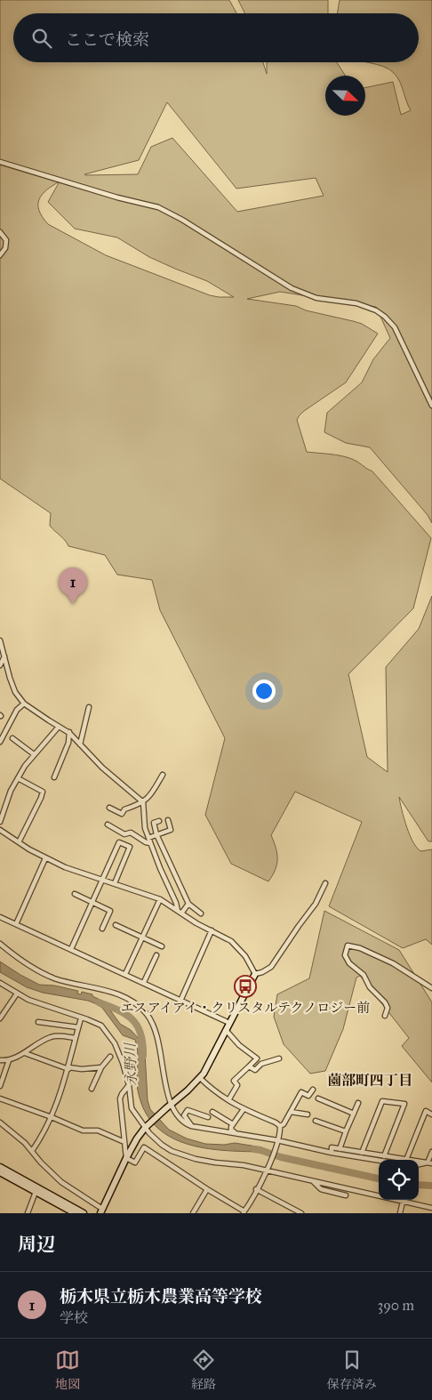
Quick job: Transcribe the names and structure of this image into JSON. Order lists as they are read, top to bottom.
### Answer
{
  "districts": ["薗部町四丁目"],
  "water": ["永野川"],
  "places": {
    "bus stop": ["エスアイアイ・クリスタルテクノロジー前"]
  },
  "north": "bottom right",
  "page": {
    "search": "ここで検索",
    "pins": "1",
    "heading": "周辺",
    "list": [
      {
        "mark": "1",
        "name": "栃木県立栃木農業高等学校",
        "note": "学校",
        "value": "390 m"
      }
    ],
    "nav": ["地図", "経路", "保存済み"]
  }
}
